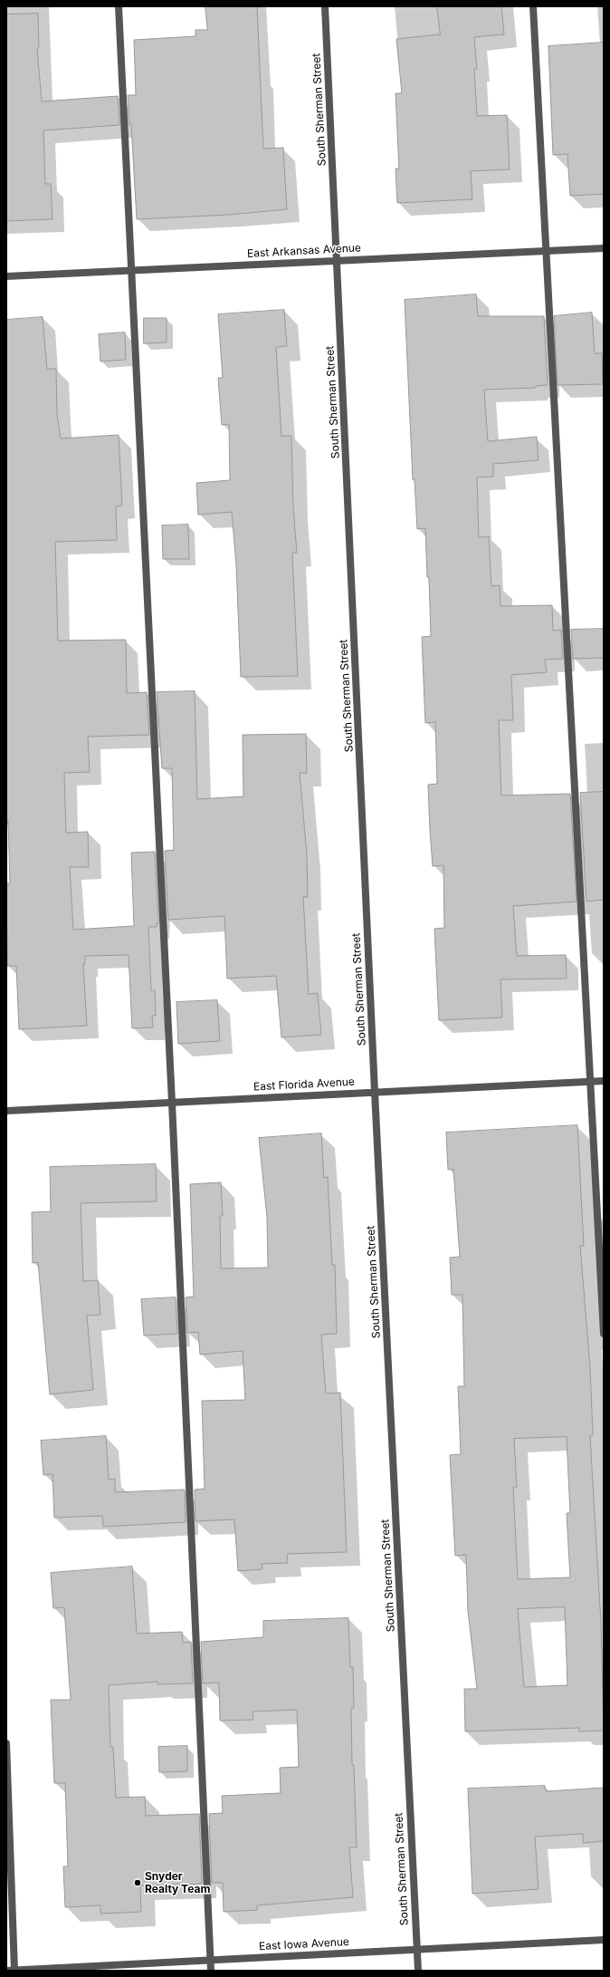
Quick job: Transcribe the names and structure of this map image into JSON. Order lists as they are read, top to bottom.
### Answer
{
  "streets": {
    "street": [
      "South Sherman Street",
      "East Arkansas Avenue",
      "East Florida Avenue",
      "East Iowa Avenue"
    ]
  },
  "crossings": [
    ["South Sherman Street", "East Arkansas Avenue"],
    ["South Sherman Street", "East Florida Avenue"],
    ["South Sherman Street", "East Iowa Avenue"]
  ],
  "places": ["Snyder Realty Team"]
}
